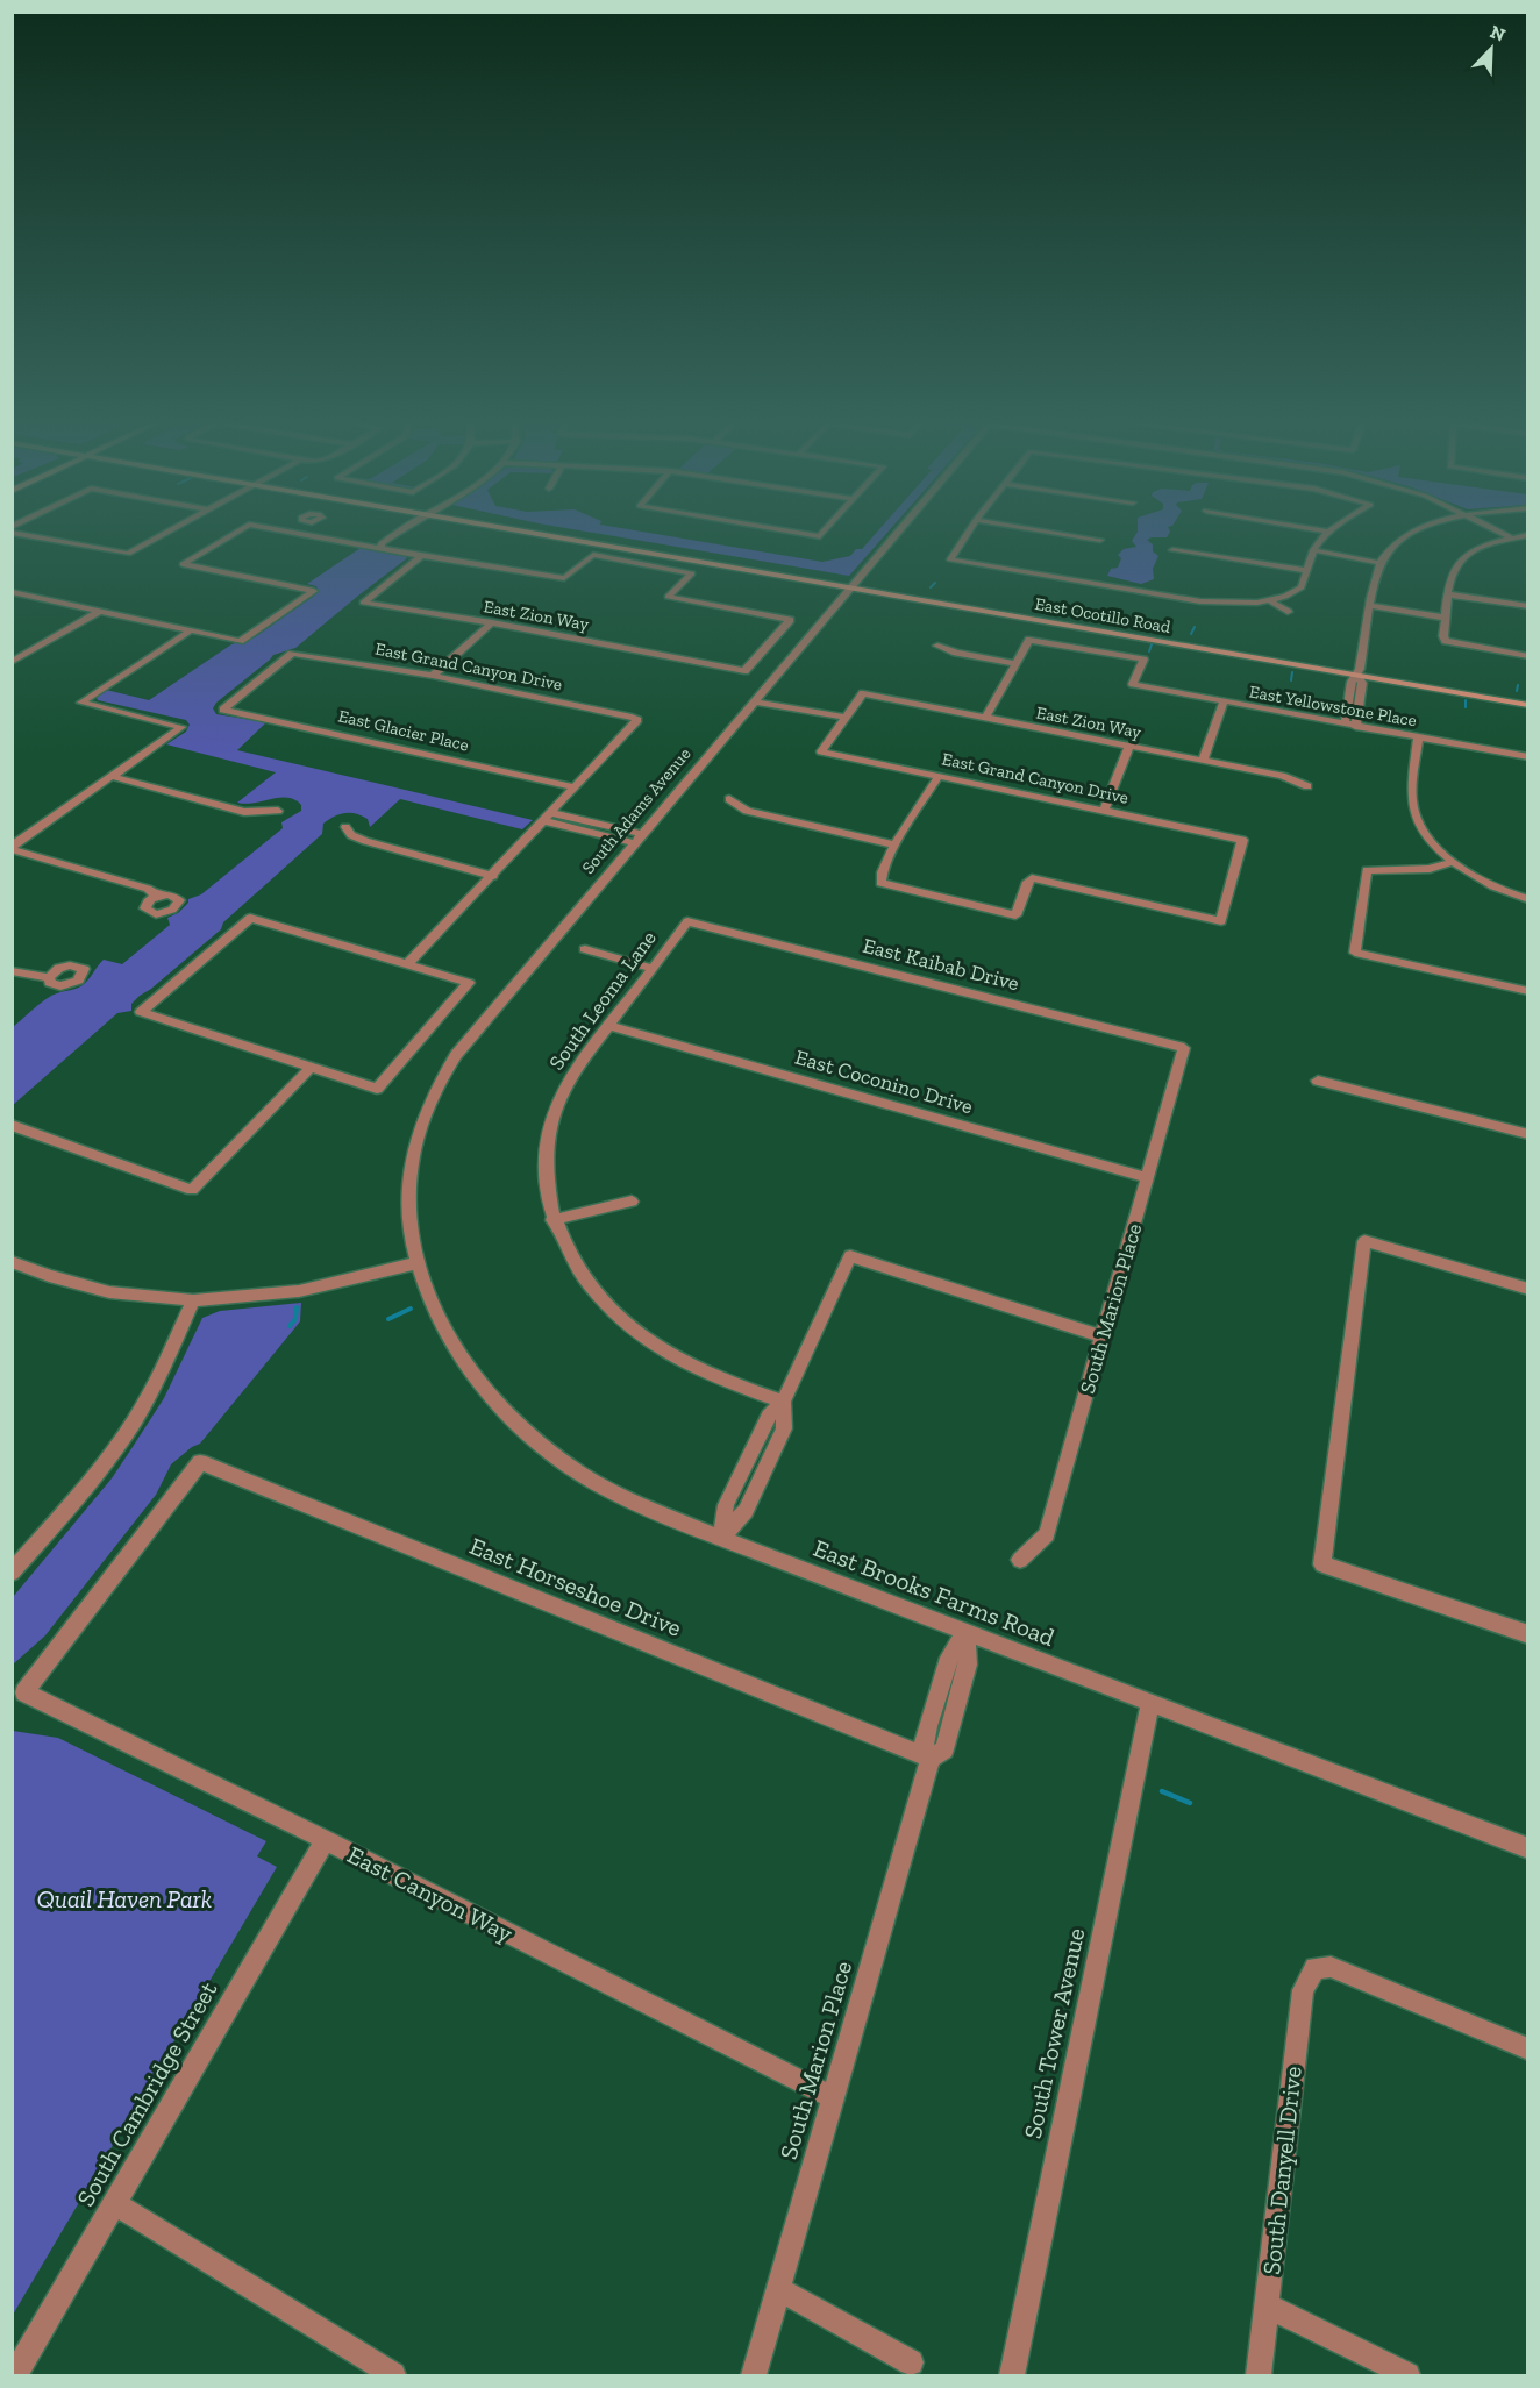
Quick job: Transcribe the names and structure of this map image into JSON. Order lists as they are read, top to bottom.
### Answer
{
  "streets": {
    "main road": ["East Ocotillo Road"],
    "street": [
      "East Zion Way",
      "East Grand Canyon Drive",
      "East Yellowstone Place",
      "East Glacier Place",
      "South Adams Avenue",
      "East Kaibab Drive",
      "South Leoma Lane",
      "East Coconino Drive",
      "South Marion Place",
      "East Horseshoe Drive",
      "East Brooks Farms Road",
      "East Canyon Way",
      "South Tower Avenue",
      "South Cambridge Street",
      "South Danyell Drive"
    ]
  },
  "crossings": [
    ["East Zion Way", "East Grand Canyon Drive"],
    ["East Ocotillo Road", "South Adams Avenue"],
    ["East Grand Canyon Drive", "East Glacier Place"],
    ["South Adams Avenue", "East Brooks Farms Road"],
    ["East Kaibab Drive", "South Leoma Lane"],
    ["East Kaibab Drive", "South Marion Place"],
    ["South Leoma Lane", "East Coconino Drive"],
    ["East Coconino Drive", "South Marion Place"],
    ["South Marion Place", "East Horseshoe Drive"],
    ["South Marion Place", "East Brooks Farms Road"],
    ["South Marion Place", "East Canyon Way"],
    ["East Horseshoe Drive", "East Canyon Way"],
    ["East Brooks Farms Road", "South Tower Avenue"],
    ["East Canyon Way", "South Cambridge Street"]
  ],
  "parks": ["Quail Haven Park"],
  "north": "top right"
}
